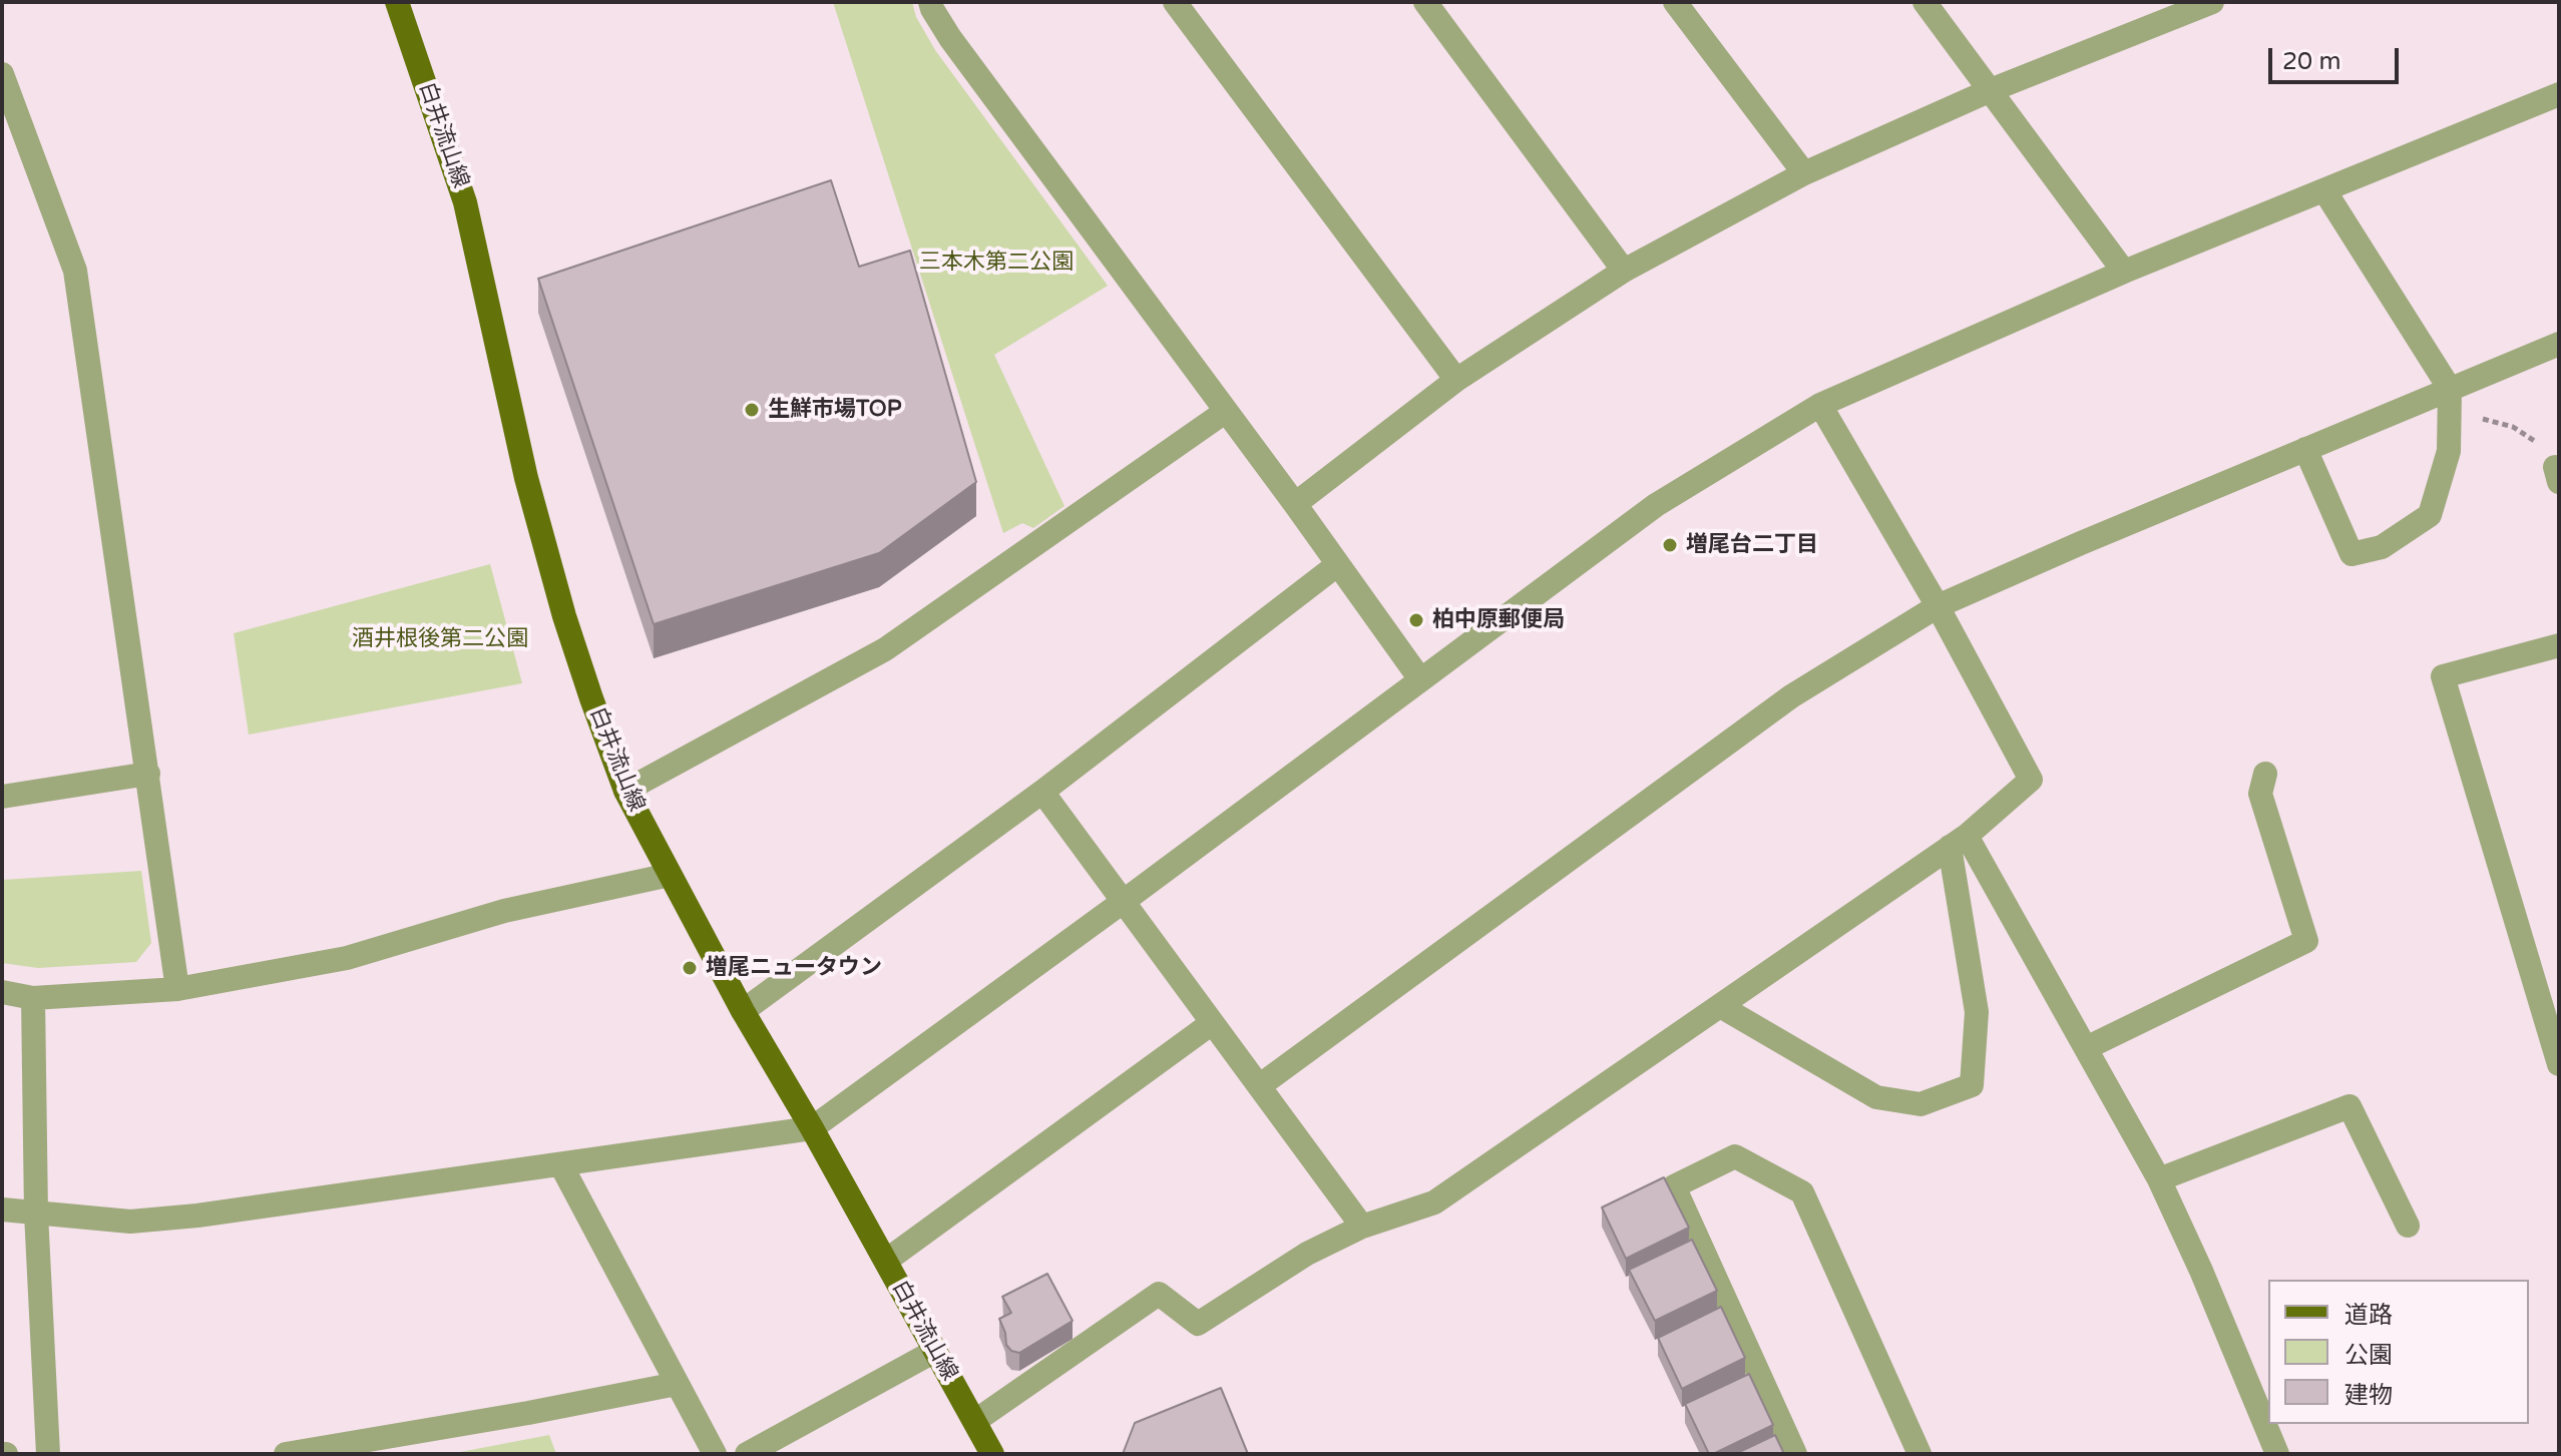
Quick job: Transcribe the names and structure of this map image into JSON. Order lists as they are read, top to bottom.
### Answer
{
  "streets": {
    "main road": ["白井流山線"]
  },
  "parks": ["三本木第二公園", "酒井根後第二公園"],
  "places": [
    "生鮮市場TOP",
    "増尾台二丁目",
    "柏中原郵便局",
    "増尾ニュータウン"
  ],
  "legend": ["道路", "公園", "建物"],
  "scale_bar": "20 m"
}
